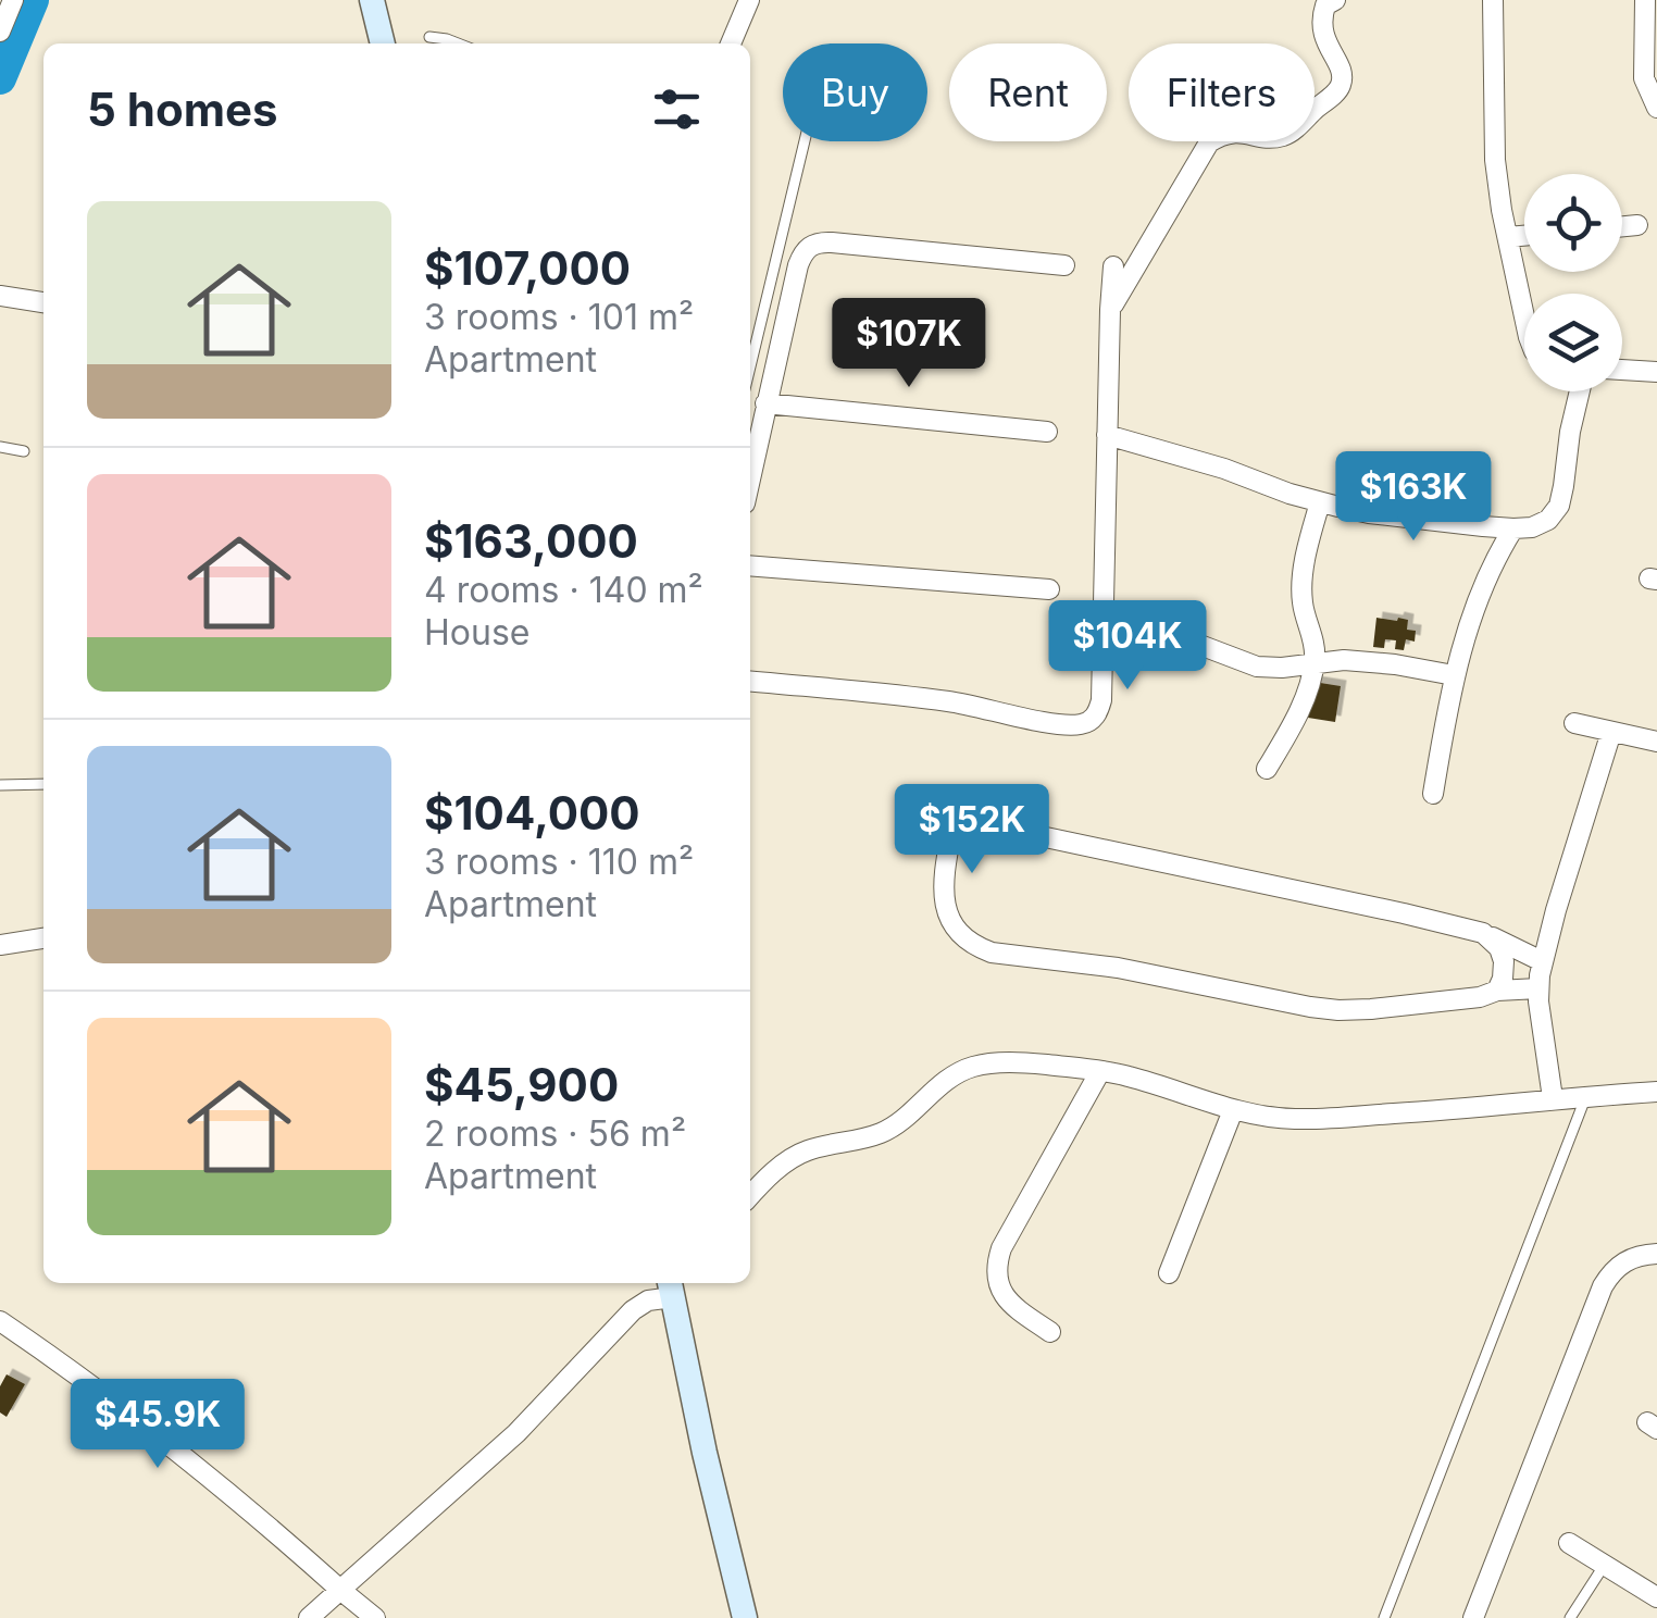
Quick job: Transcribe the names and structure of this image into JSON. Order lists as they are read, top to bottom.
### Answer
{
  "page": {
    "chip": ["Buy", "Rent", "Filters"],
    "heading": "5 homes",
    "list": [
      {
        "name": "$107,000",
        "note": "3 rooms · 101 m² · Apartment"
      },
      {
        "name": "$163,000",
        "note": "4 rooms · 140 m² · House"
      },
      {
        "name": "$104,000",
        "note": "3 rooms · 110 m² · Apartment"
      },
      {
        "name": "$45,900",
        "note": "2 rooms · 56 m² · Apartment"
      }
    ],
    "price": [
      "$107K",
      "$163K",
      "$104K",
      "$152K",
      "$45.9K"
    ]
  }
}
